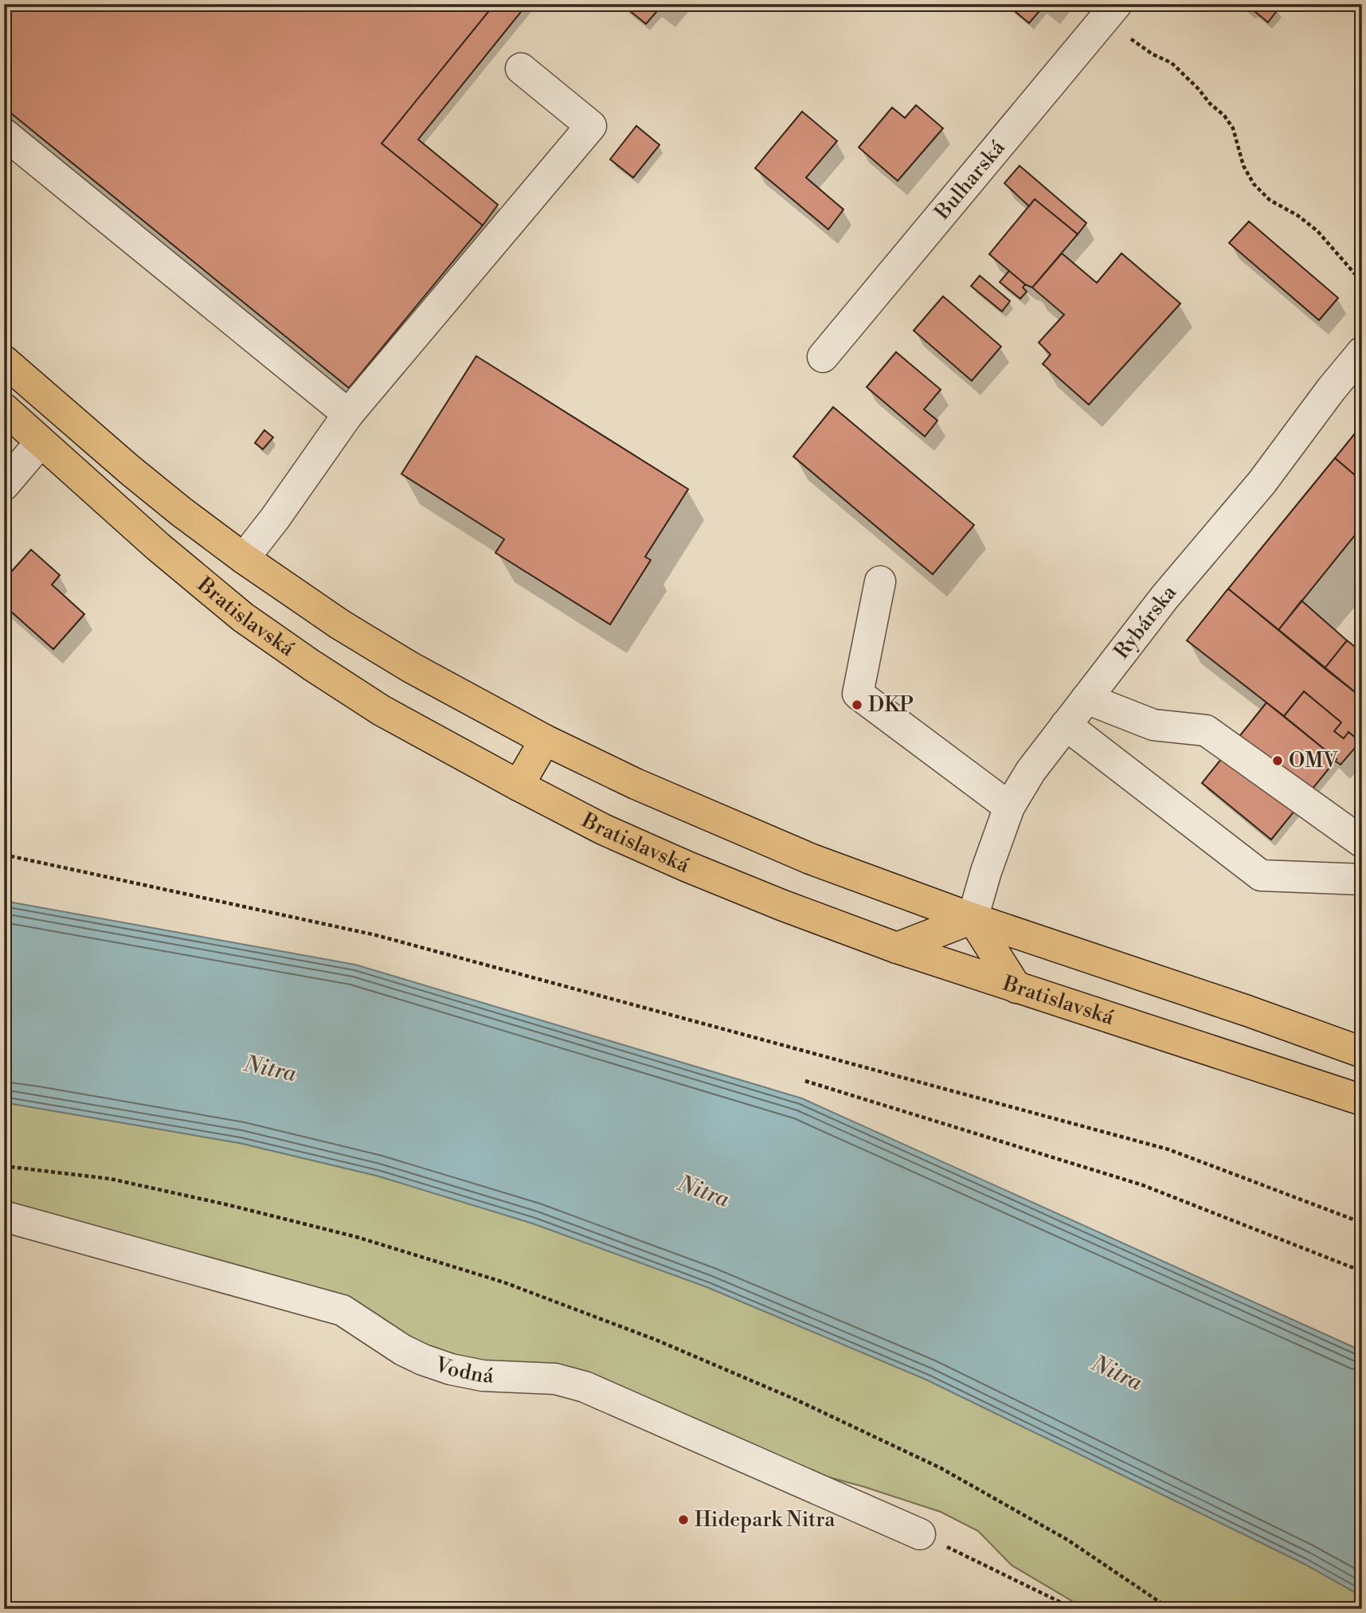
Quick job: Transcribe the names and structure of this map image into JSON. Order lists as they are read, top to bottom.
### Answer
{
  "streets": {
    "main road": ["Bratislavská"],
    "street": ["Bulharská", "Rybárska", "Vodná"]
  },
  "water": ["Nitra"],
  "places": ["DKP", "OMV", "Hidepark Nitra"]
}
